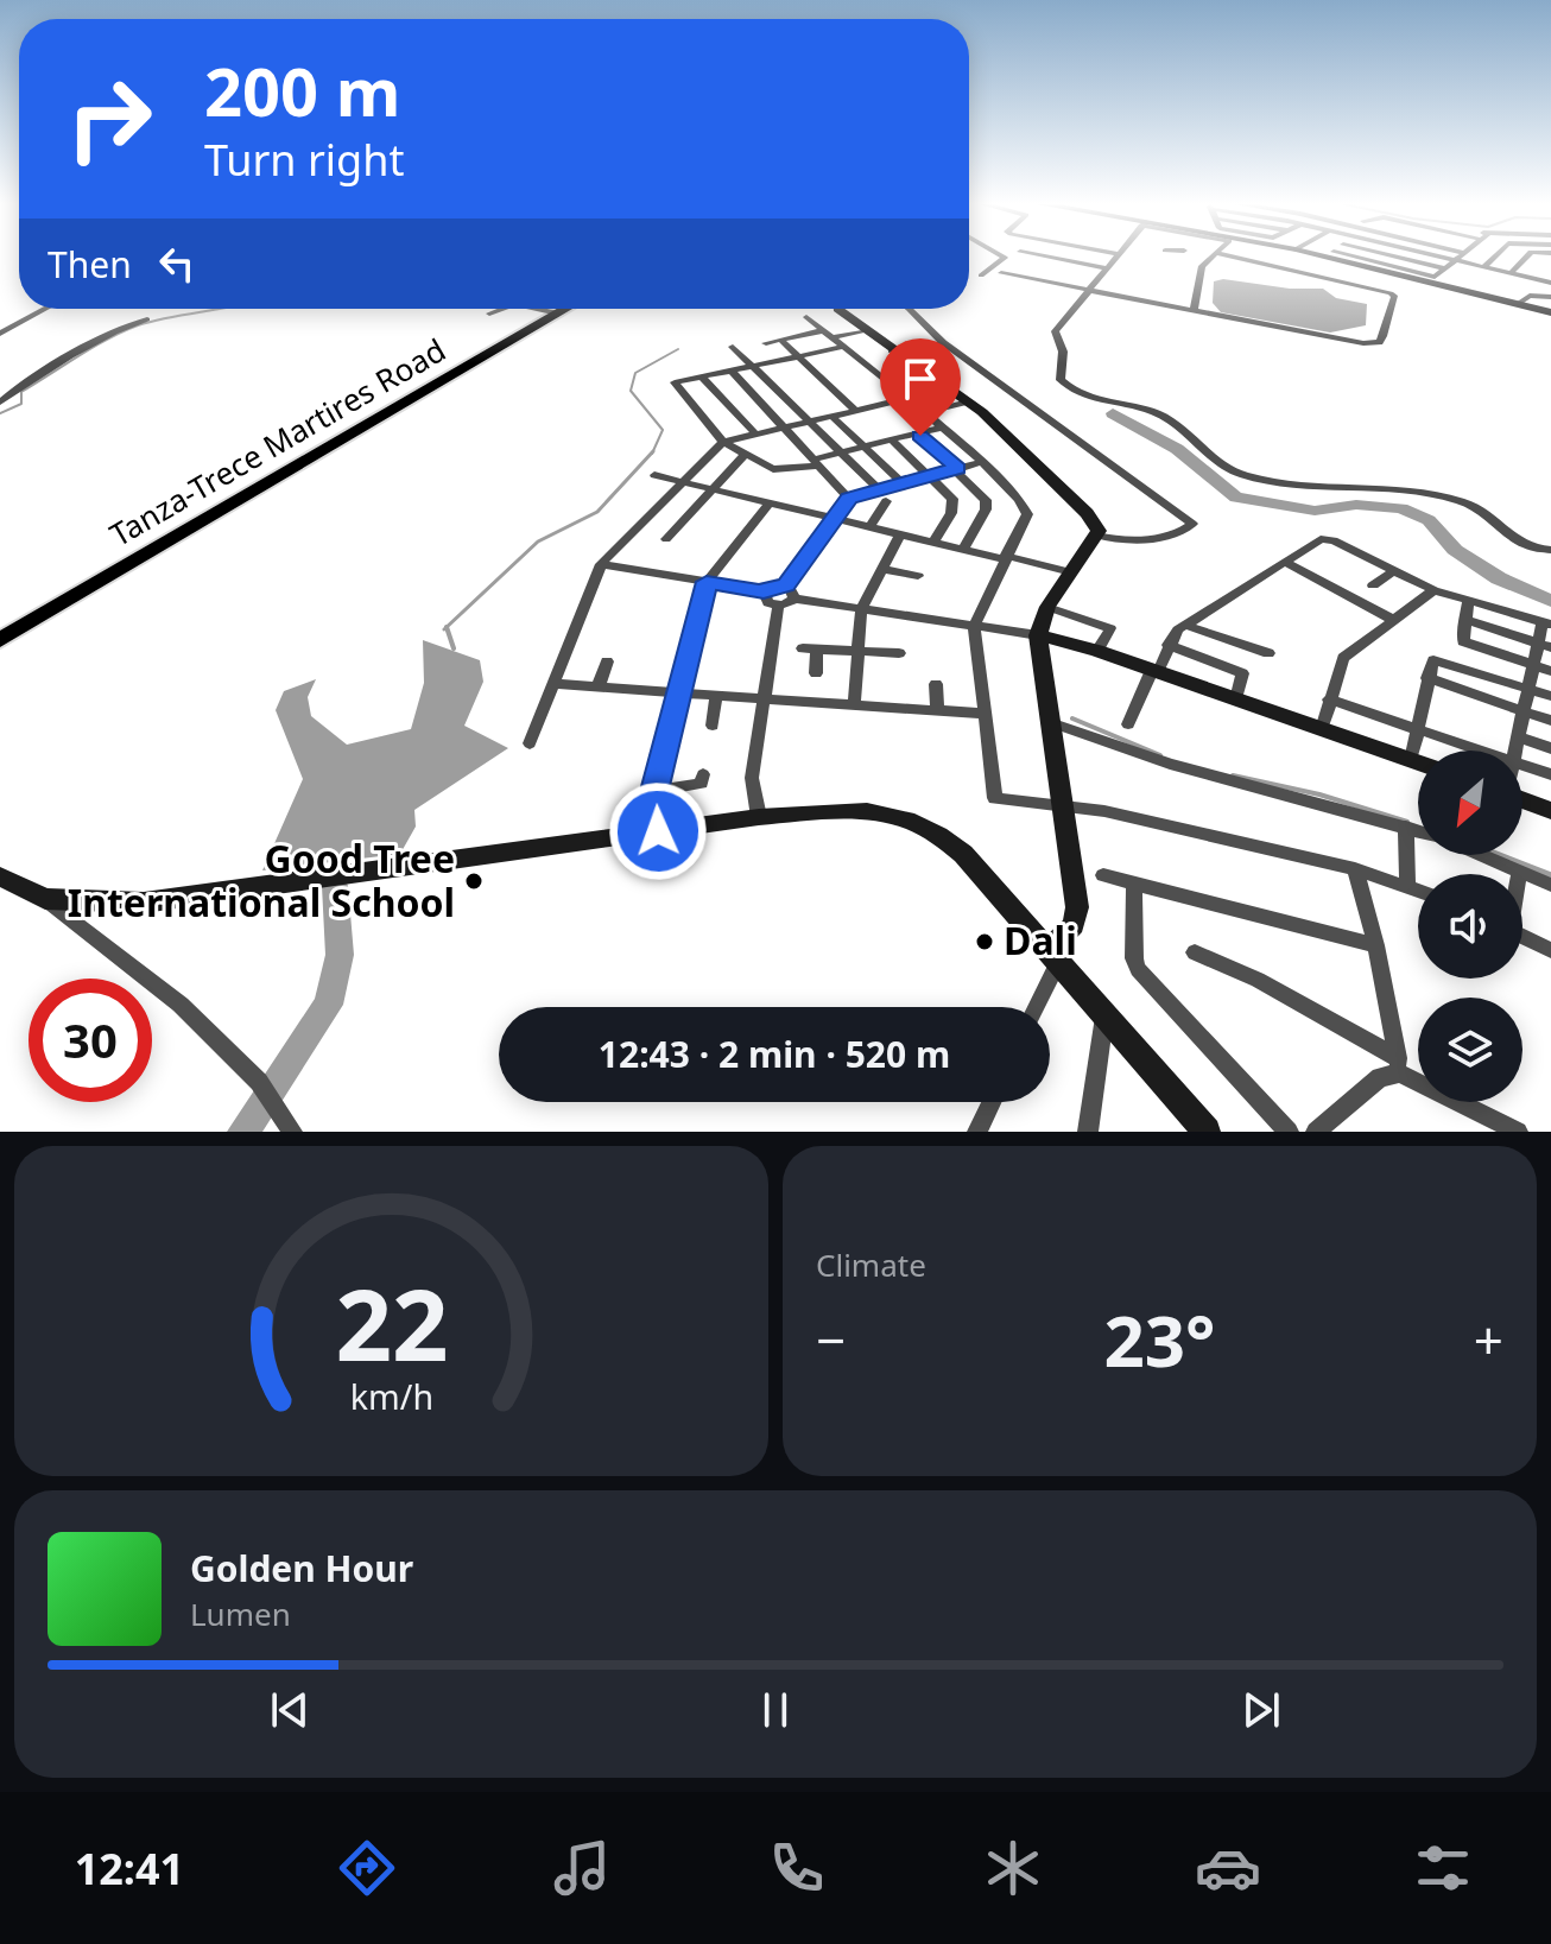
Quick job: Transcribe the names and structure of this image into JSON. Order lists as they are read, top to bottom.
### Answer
{
  "streets": {
    "main road": ["Tanza-Trece Martires Road"]
  },
  "places": ["Good Tree International School", "Dali"],
  "north": "bottom left",
  "page": {
    "turn": ["200 m", "Turn right"],
    "then": "Then",
    "limit": "30",
    "trip": "12:43 · 2 min · 520 m",
    "tile": "Climate",
    "heat": ["−", "23°", "+"],
    "song": ["Golden Hour", "Lumen"],
    "tabs": "12:41",
    "gauge": ["22", "km/h"]
  }
}
